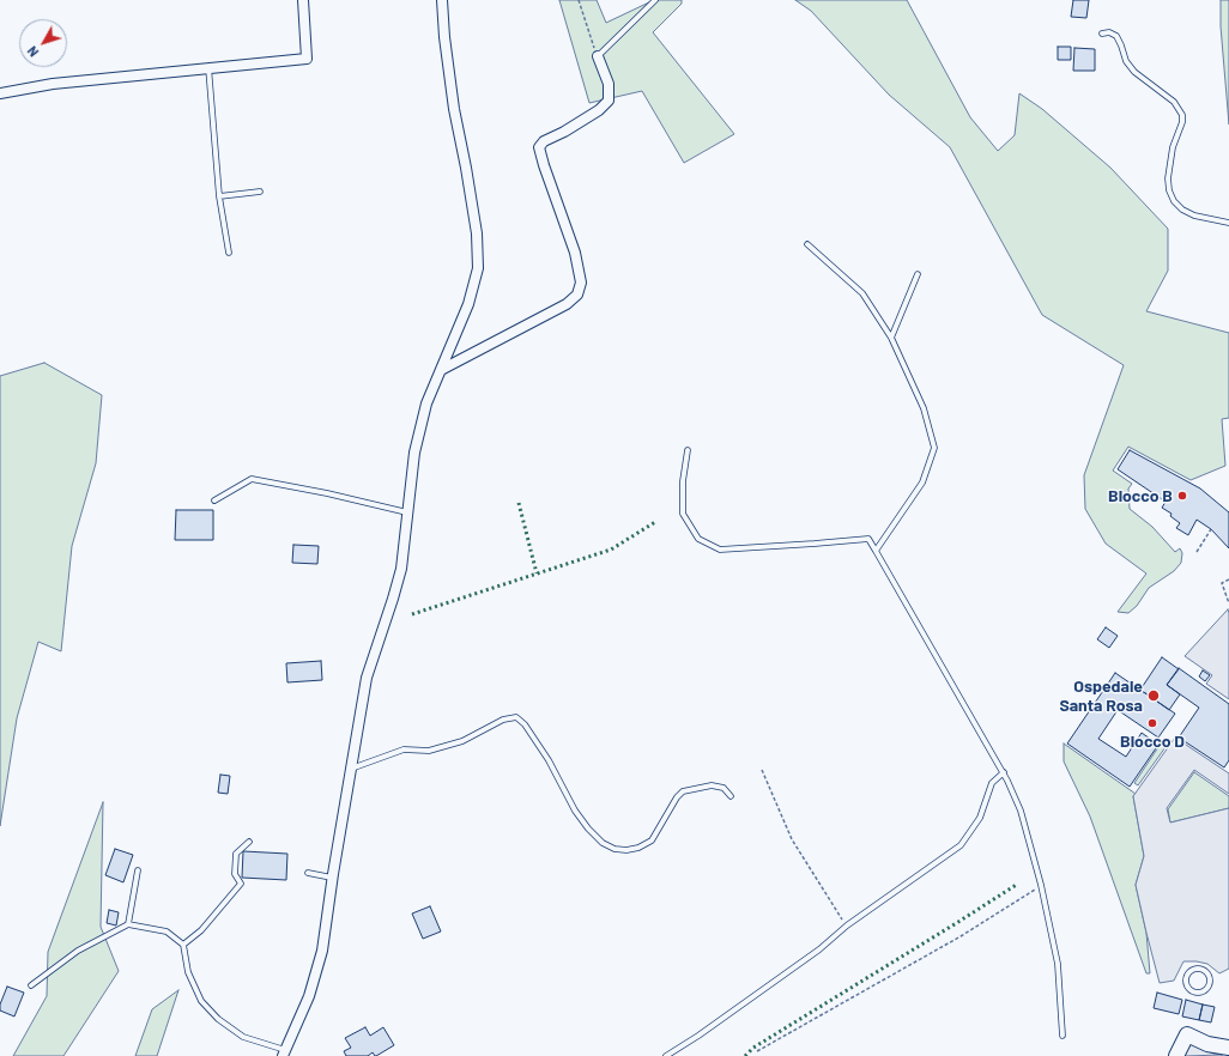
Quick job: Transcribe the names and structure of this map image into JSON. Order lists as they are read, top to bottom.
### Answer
{
  "places": ["Blocco B", "Ospedale Santa Rosa", "Blocco D"],
  "north": "bottom left"
}
